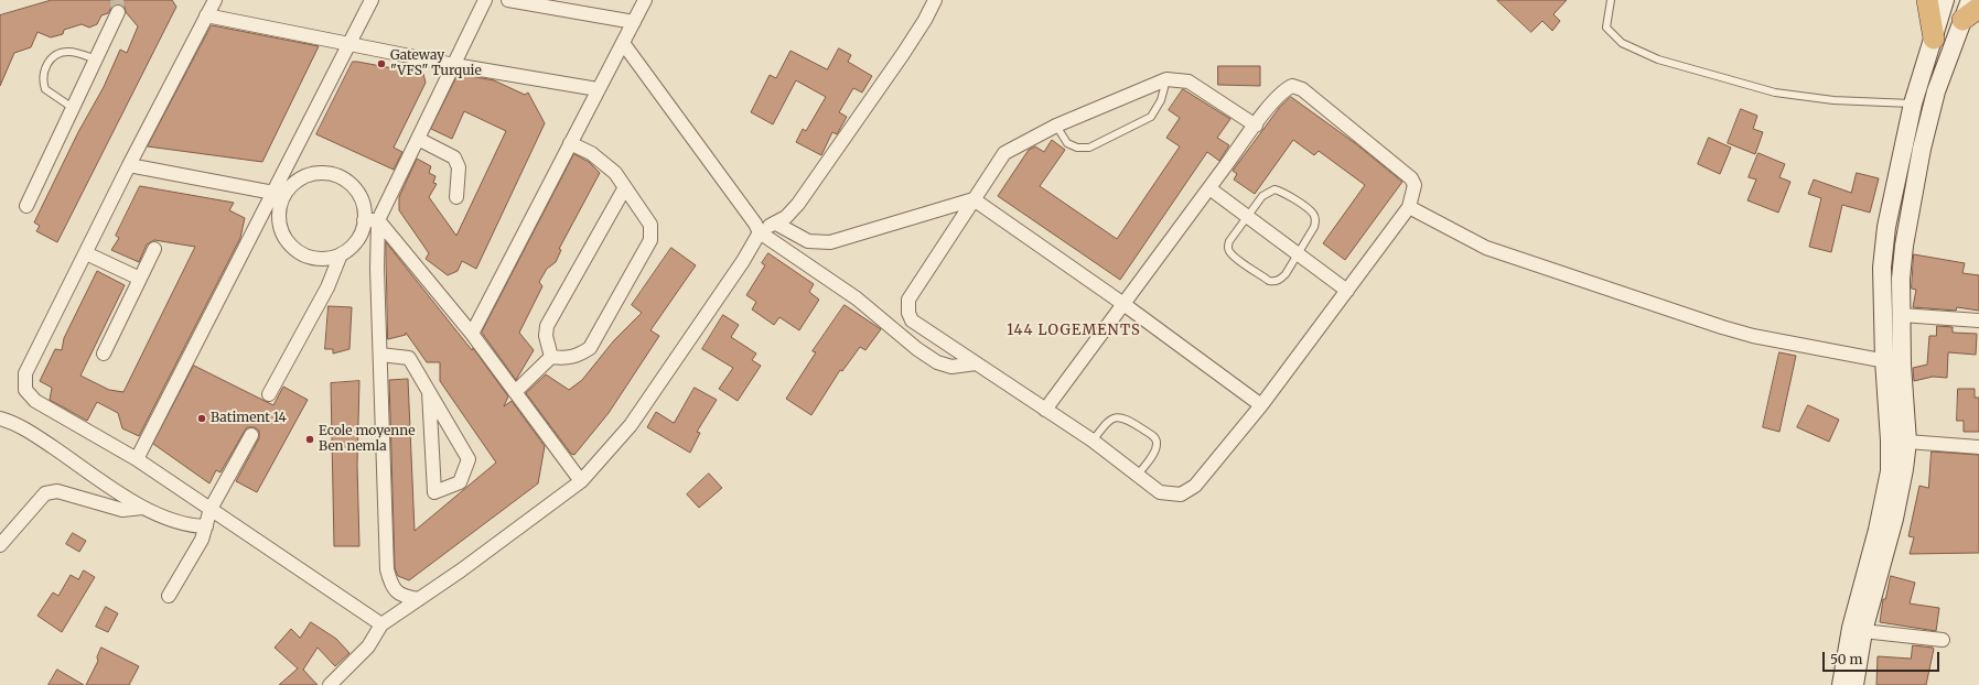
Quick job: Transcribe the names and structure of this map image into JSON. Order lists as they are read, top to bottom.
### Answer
{
  "districts": ["144 LOGEMENTS"],
  "places": ["Gateway \"VFS\" Turquie", "Batiment 14", "Ecole moyenne Ben nemla"],
  "scale_bar": "50 m"
}
